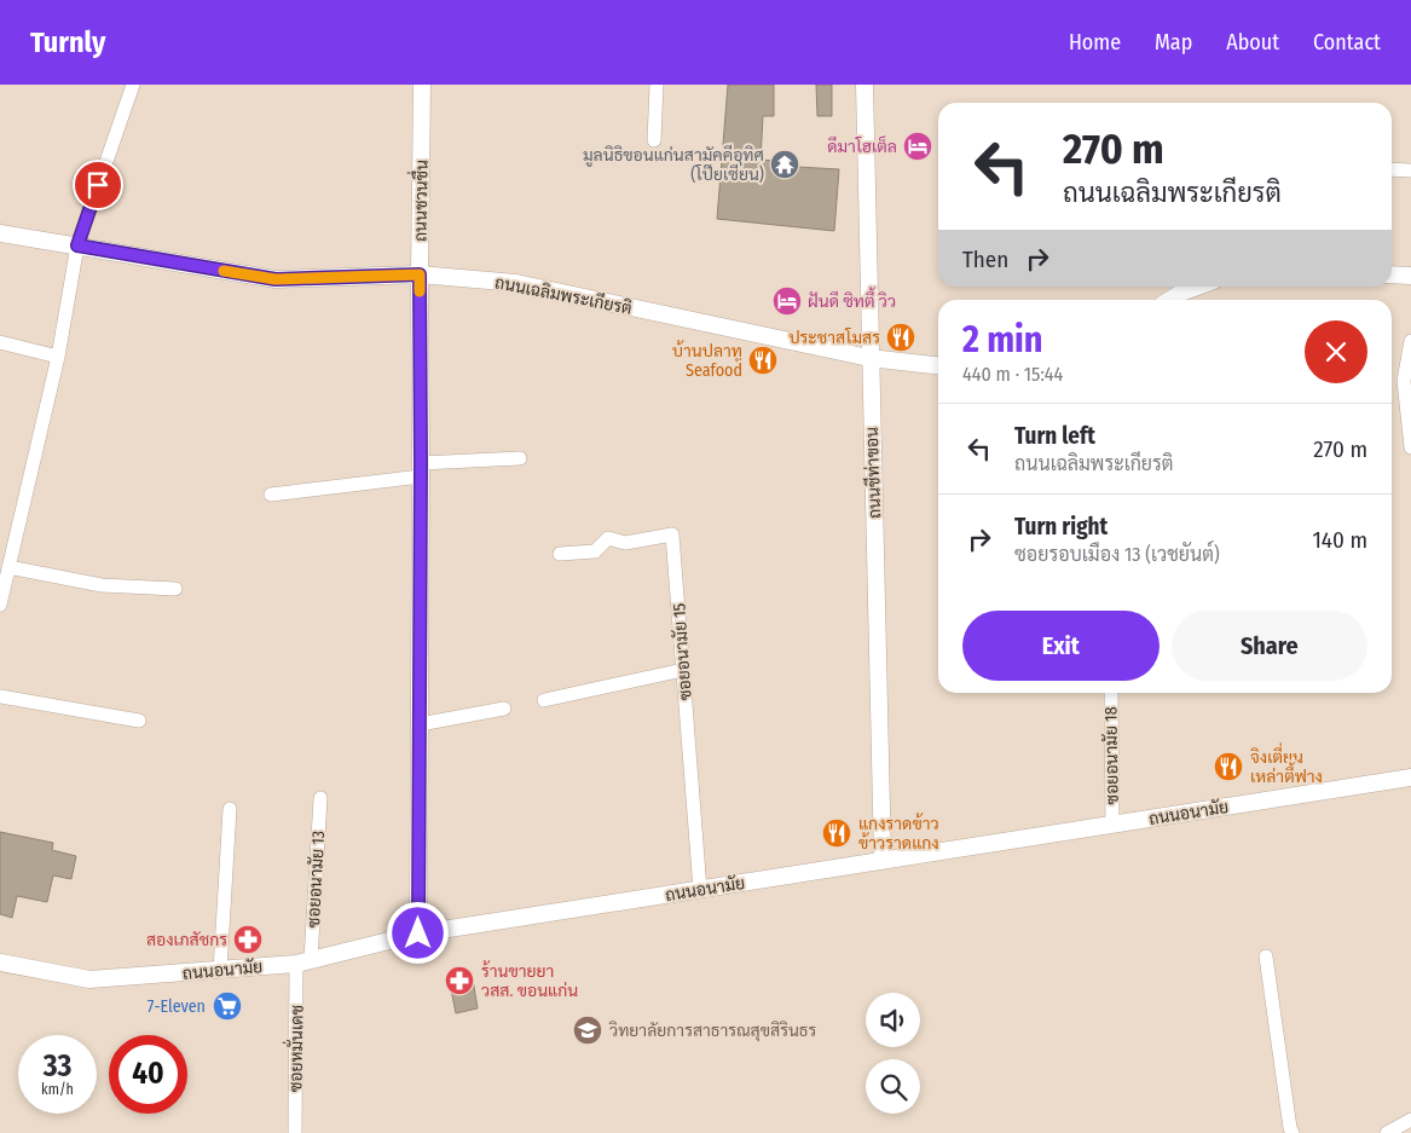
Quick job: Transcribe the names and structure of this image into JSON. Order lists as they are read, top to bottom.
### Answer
{
  "streets": {
    "street": [
      "ถนนชวนชื่น",
      "ถนนเฉลิมพระเกียรติ",
      "ถนนชีท่าขอน",
      "ซอยอนามัย 15",
      "ซอยอนามัย 18",
      "ถนนอนามัย",
      "ซอยอนามัย 13",
      "ซอยหมั่นเดช"
    ]
  },
  "crossings": [
    ["ถนนชวนชื่น", "ถนนเฉลิมพระเกียรติ"],
    ["ถนนชวนชื่น", "ถนนอนามัย"],
    ["ถนนเฉลิมพระเกียรติ", "ถนนชีท่าขอน"],
    ["ถนนชีท่าขอน", "ถนนอนามัย"],
    ["ซอยอนามัย 15", "ถนนอนามัย"],
    ["ซอยอนามัย 18", "ถนนอนามัย"],
    ["ถนนอนามัย", "ซอยอนามัย 13"],
    ["ถนนอนามัย", "ซอยหมั่นเดช"],
    ["ซอยอนามัย 13", "ซอยหมั่นเดช"]
  ],
  "places": {
    "hotel": ["ดีมาโฮเต็ล", "ฝันดี ซิทตี้ วิว"],
    "temple": ["มูลนิธิขอนแก่นสามัคคีอุทิศ (โป๊ยเซียน)"],
    "restaurant": [
      "ประชาสโมสร",
      "บ้านปลาทู Seafood",
      "จิงเตี่ยน เหล่าตี้ฟาง",
      "แกงราดข้าว ข้าวราดแกง"
    ],
    "pharmacy": ["สองเภสัชกร", "ร้านขายยา วสส. ขอนแก่น"],
    "supermarket": ["7-Eleven"],
    "school or university": ["วิทยาลัยการสาธารณสุขสิรินธร"]
  },
  "page": {
    "header": "Turnly",
    "nav": [
      "Home",
      "Map",
      "About",
      "Contact"
    ],
    "turn": ["270 m", "ถนนเฉลิมพระเกียรติ"],
    "then": "Then",
    "heading": ["2 min", "440 m · 15:44"],
    "list": [
      {
        "name": "Turn left",
        "note": "ถนนเฉลิมพระเกียรติ",
        "value": "270 m"
      },
      {
        "name": "Turn right",
        "note": "ซอยรอบเมือง 13 (เวชยันต์)",
        "value": "140 m"
      }
    ],
    "buttons": ["Exit", "Share"],
    "speed": "33 km/h",
    "limit": "40"
  }
}
